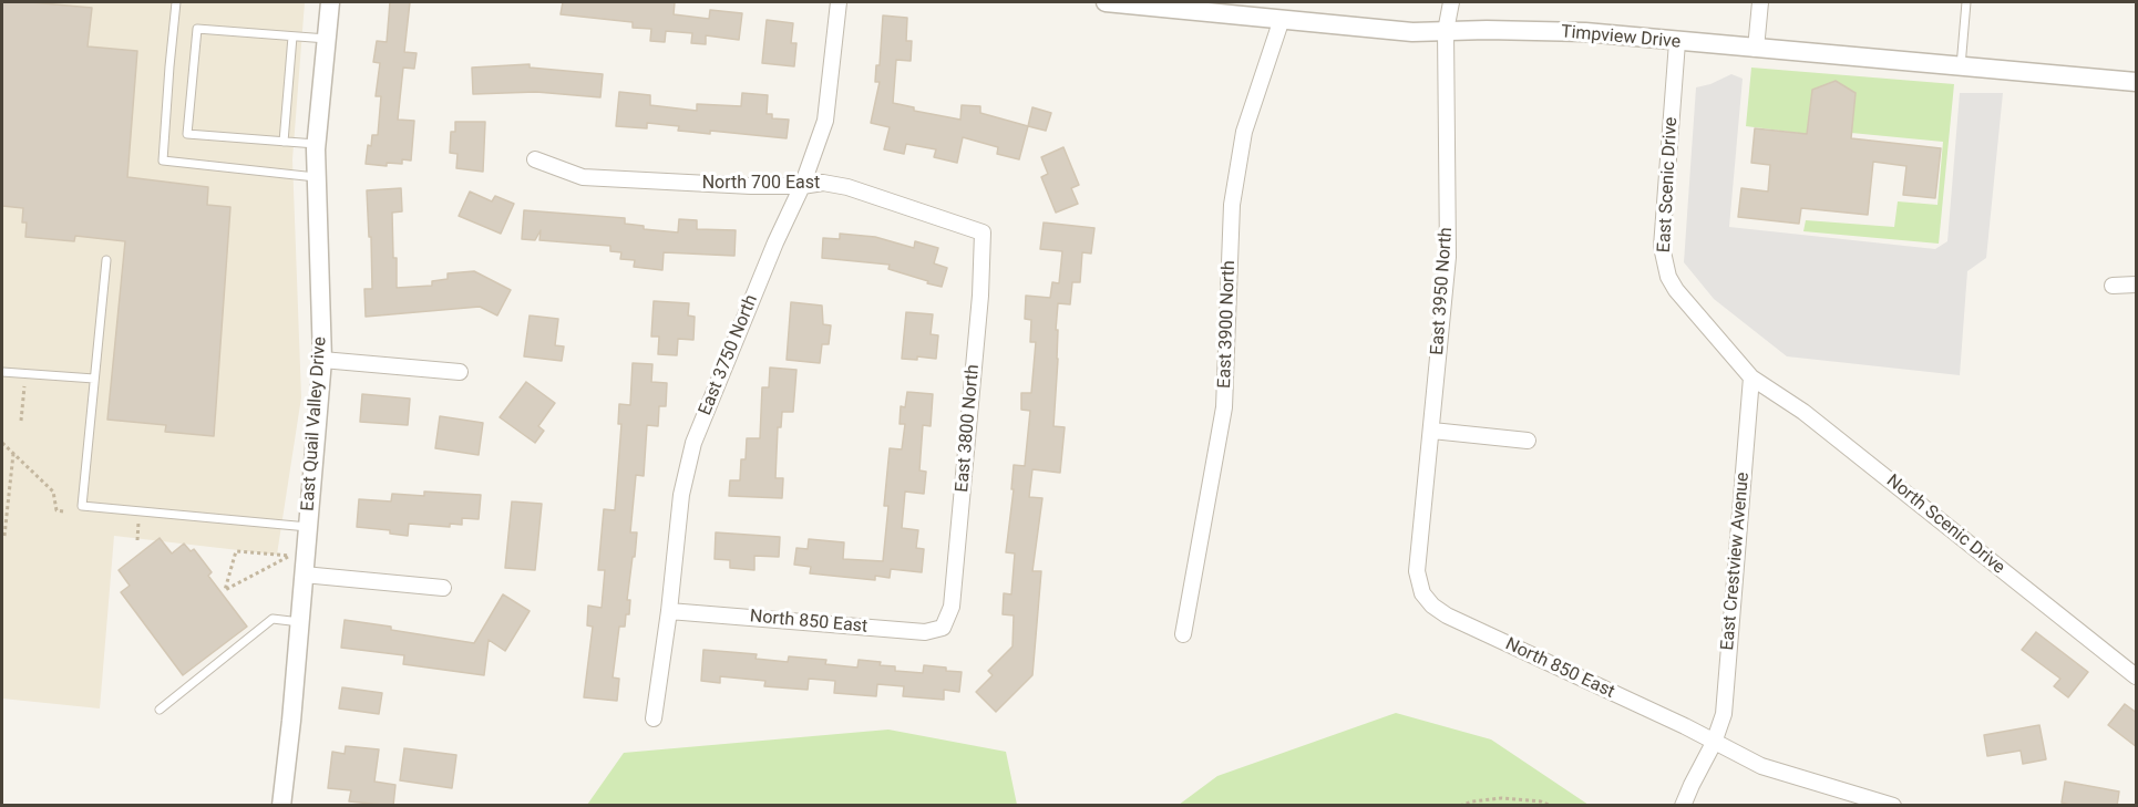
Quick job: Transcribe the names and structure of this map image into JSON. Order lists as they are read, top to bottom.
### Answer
{
  "streets": {
    "street": [
      "Timpview Drive",
      "North 700 East",
      "East Scenic Drive",
      "East 3950 North",
      "East 3900 North",
      "East 3750 North",
      "East Quail Valley Drive",
      "East 3800 North",
      "North Scenic Drive",
      "East Crestview Avenue",
      "North 850 East"
    ]
  },
  "crossings": [
    ["Timpview Drive", "East Scenic Drive"],
    ["Timpview Drive", "East 3950 North"],
    ["Timpview Drive", "East 3900 North"],
    ["North 700 East", "East 3750 North"],
    ["North 700 East", "East 3800 North"],
    ["East Scenic Drive", "North Scenic Drive"],
    ["East Scenic Drive", "East Crestview Avenue"],
    ["East 3950 North", "North 850 East"],
    ["East 3750 North", "North 850 East"],
    ["East 3800 North", "North 850 East"],
    ["North Scenic Drive", "East Crestview Avenue"],
    ["East Crestview Avenue", "North 850 East"]
  ]
}
